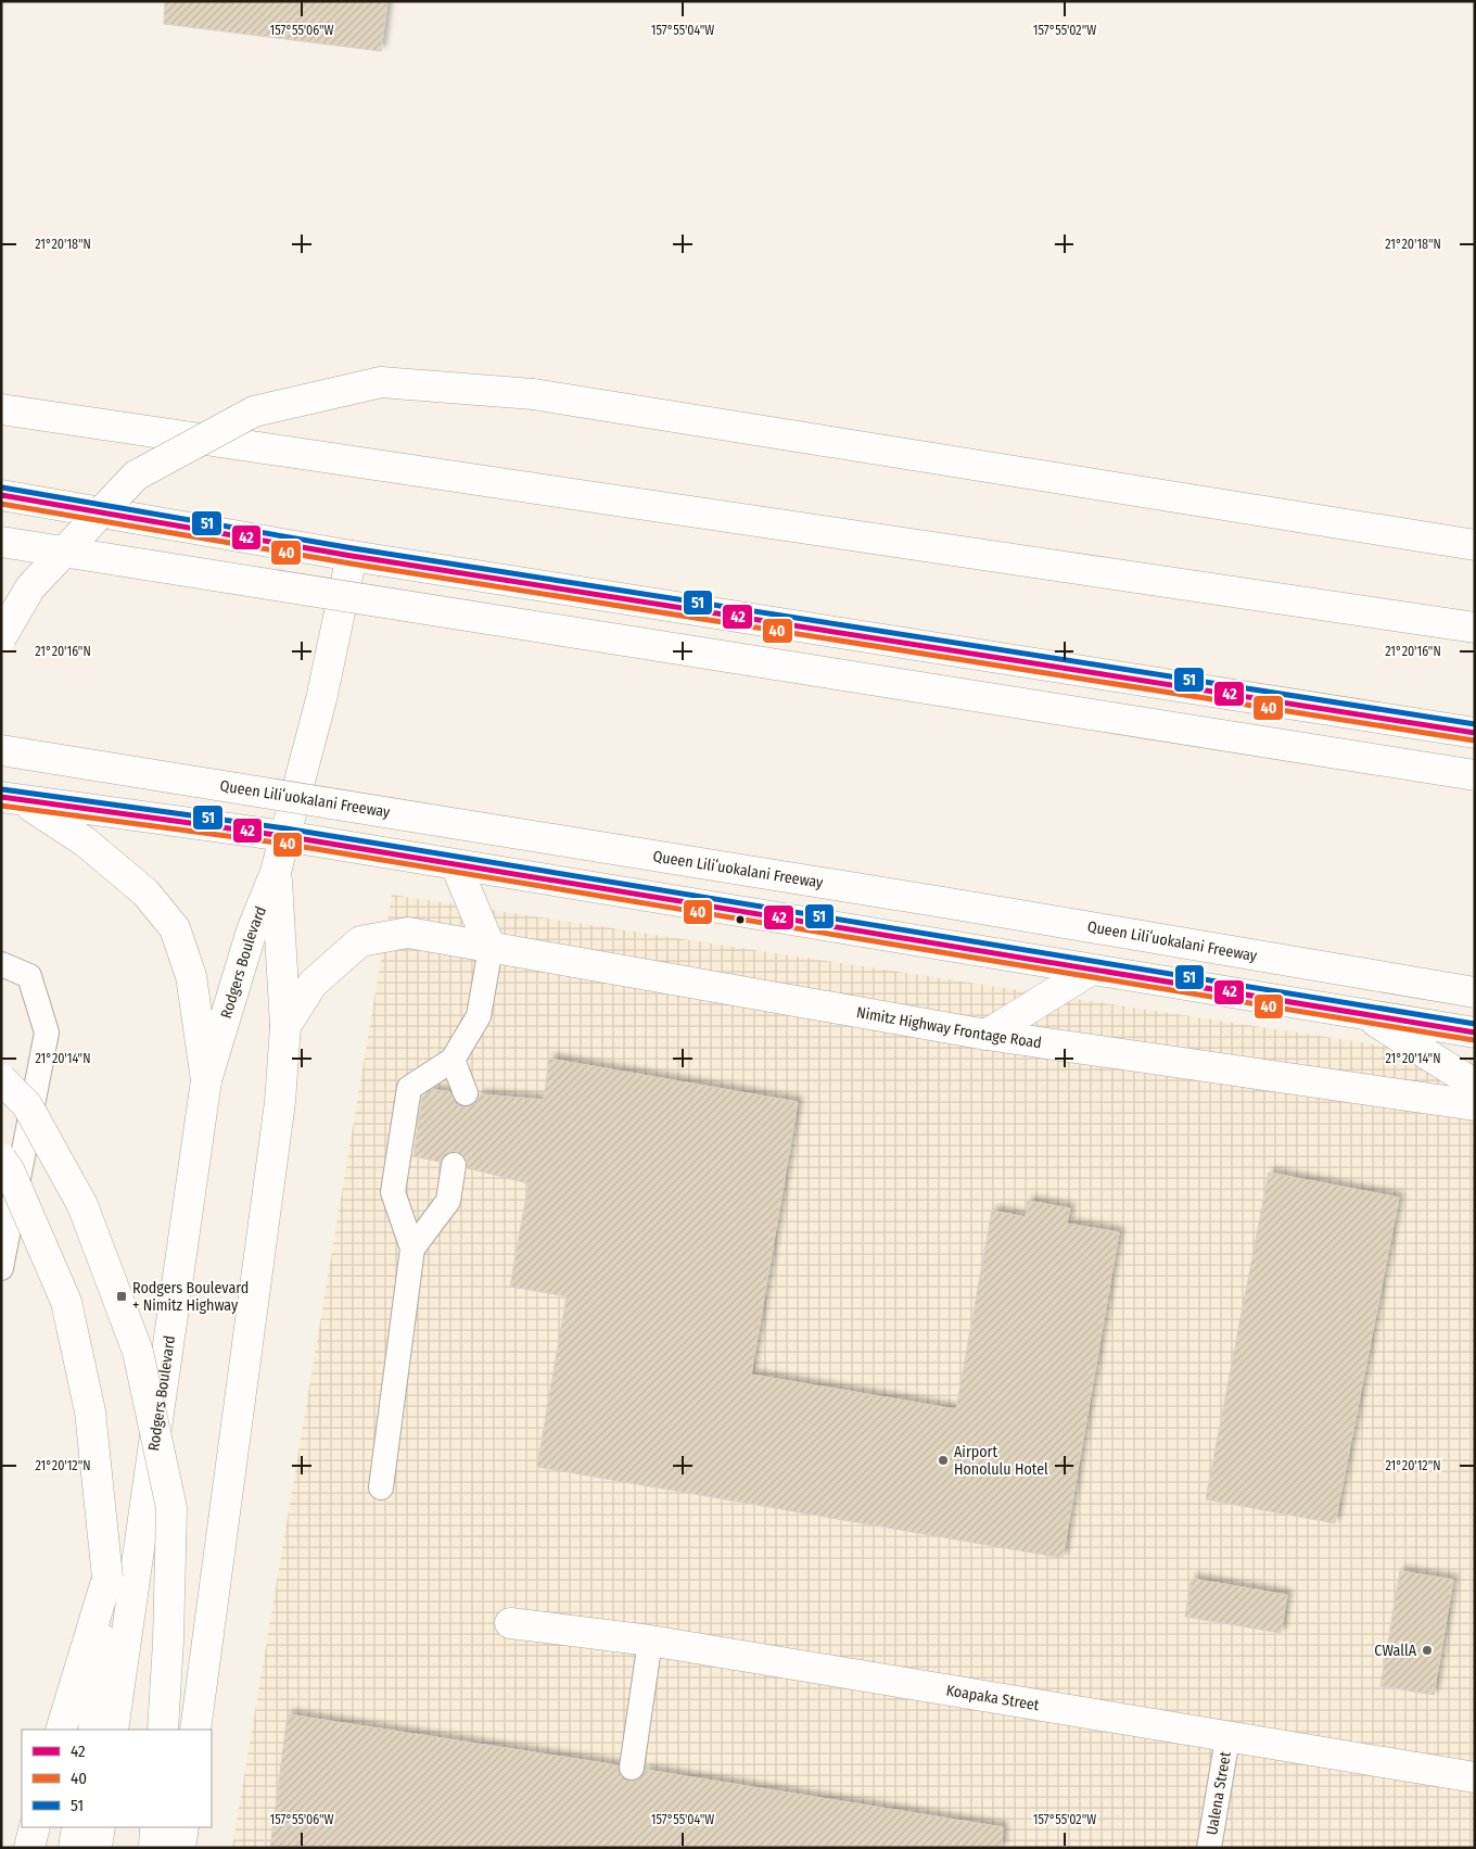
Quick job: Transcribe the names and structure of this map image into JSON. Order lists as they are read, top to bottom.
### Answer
{
  "streets": {
    "main road": [
      "Queen Liliʻuokalani Freeway",
      "Rodgers Boulevard",
      "Nimitz Highway Frontage Road",
      "Koapaka Street"
    ],
    "lane": ["Ualena Street"]
  },
  "crossings": [
    ["Rodgers Boulevard", "Nimitz Highway Frontage Road"],
    ["Koapaka Street", "Ualena Street"]
  ],
  "places": {
    "transit": ["Rodgers Boulevard + Nimitz Highway"],
    "other": ["Airport Honolulu Hotel", "CWallA"]
  },
  "lines": ["transit line 51", "transit line 42", "transit line 40"],
  "legend": ["42", "40", "51"],
  "coordinates": [
    "157°55'06\"W",
    "157°55'04\"W",
    "157°55'02\"W",
    "21°20'18\"N",
    "21°20'16\"N",
    "21°20'14\"N",
    "21°20'12\"N"
  ]
}
